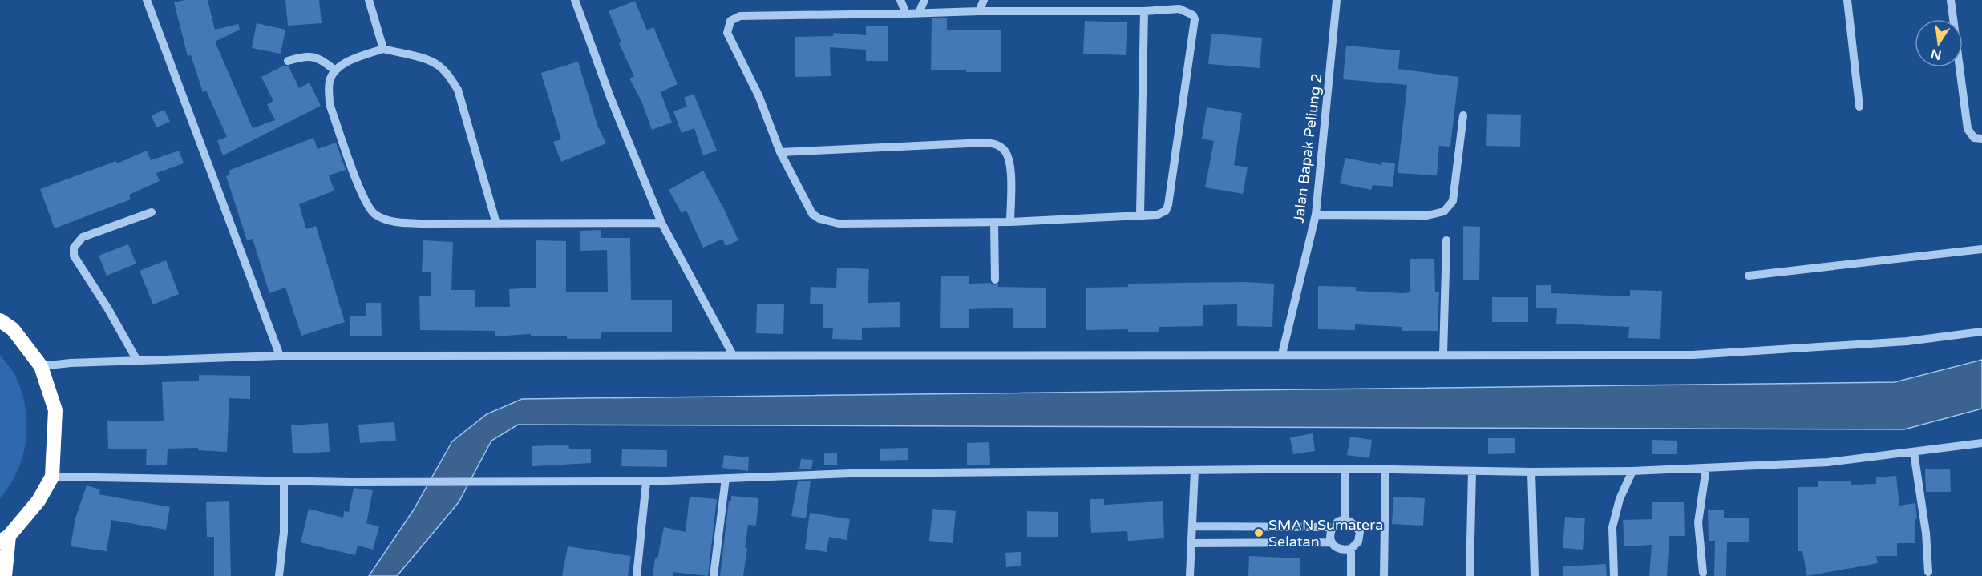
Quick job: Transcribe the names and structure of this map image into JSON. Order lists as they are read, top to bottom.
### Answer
{
  "streets": {
    "street": ["Jalan Bapak Peliung 2"]
  },
  "places": ["SMAN Sumatera Selatan"],
  "north": "bottom"
}
